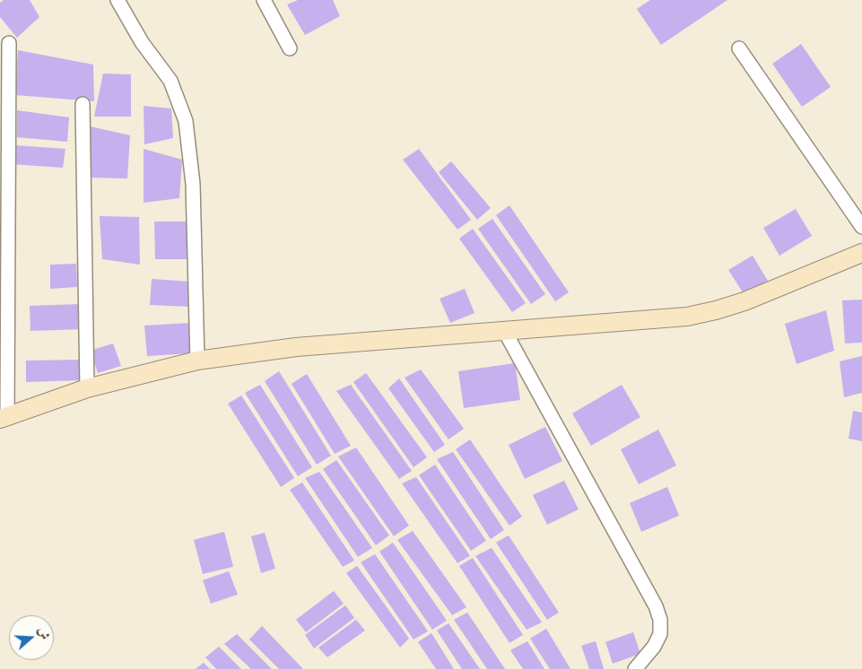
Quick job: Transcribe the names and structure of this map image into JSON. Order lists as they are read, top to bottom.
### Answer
{
  "north": "right"
}
